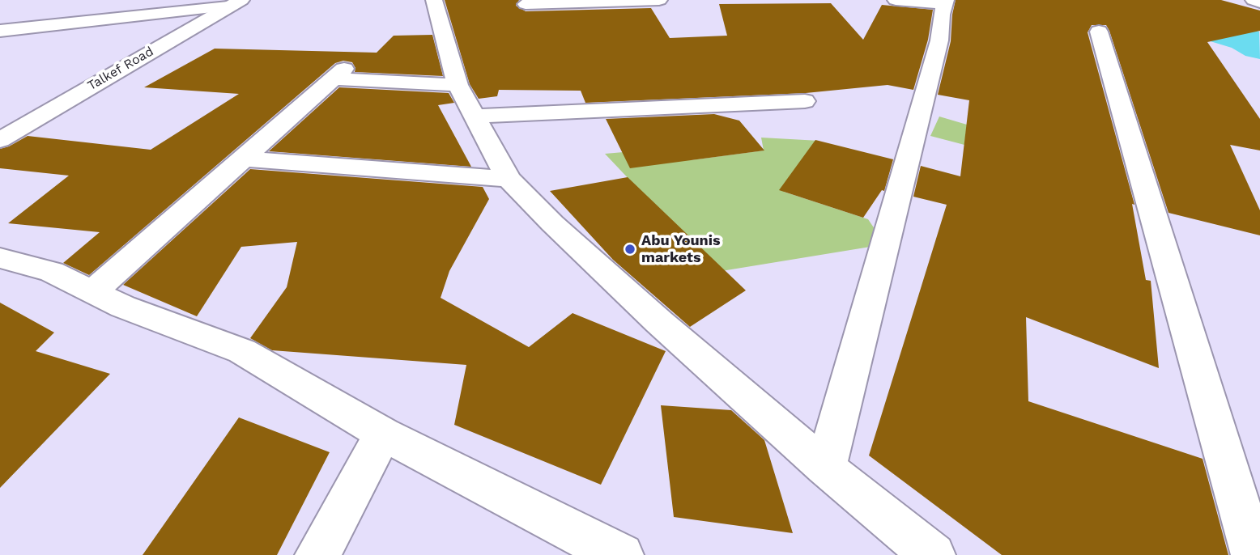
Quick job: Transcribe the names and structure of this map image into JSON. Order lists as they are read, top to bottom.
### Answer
{
  "streets": {
    "main road": ["Talkef Road"]
  },
  "places": ["Abu Younis markets"]
}
